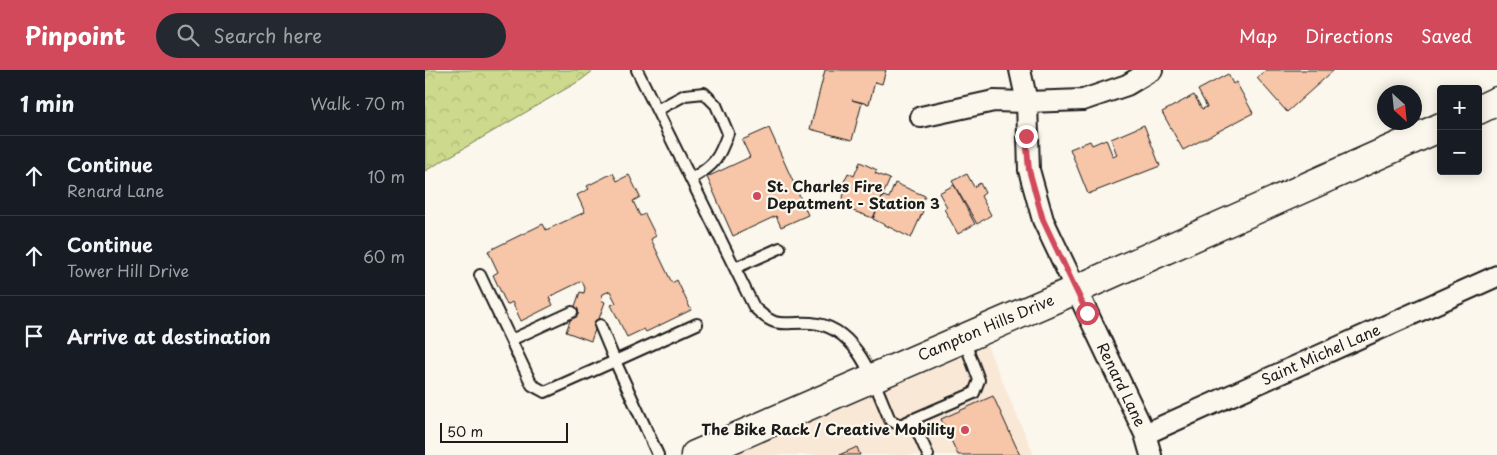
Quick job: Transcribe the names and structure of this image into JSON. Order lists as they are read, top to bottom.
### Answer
{
  "streets": {
    "street": ["Campton Hills Drive", "Saint Michel Lane", "Renard Lane"]
  },
  "crossings": [
    ["Campton Hills Drive", "Renard Lane"],
    ["Saint Michel Lane", "Renard Lane"]
  ],
  "places": ["St. Charles Fire Depatment - Station 3", "The Bike Rack / Creative Mobility"],
  "scale_bar": "50 m",
  "north": "bottom right",
  "page": {
    "header": "Pinpoint",
    "search": "Search here",
    "nav": ["Map", "Directions", "Saved"],
    "heading": ["1 min", "Walk · 70 m"],
    "map_buttons": ["+", "−"],
    "list": [
      ["Continue", "Renard Lane", "10 m"],
      ["Continue", "Tower Hill Drive", "60 m"],
      "Arrive at destination"
    ],
    "scale": "50 m"
  }
}
